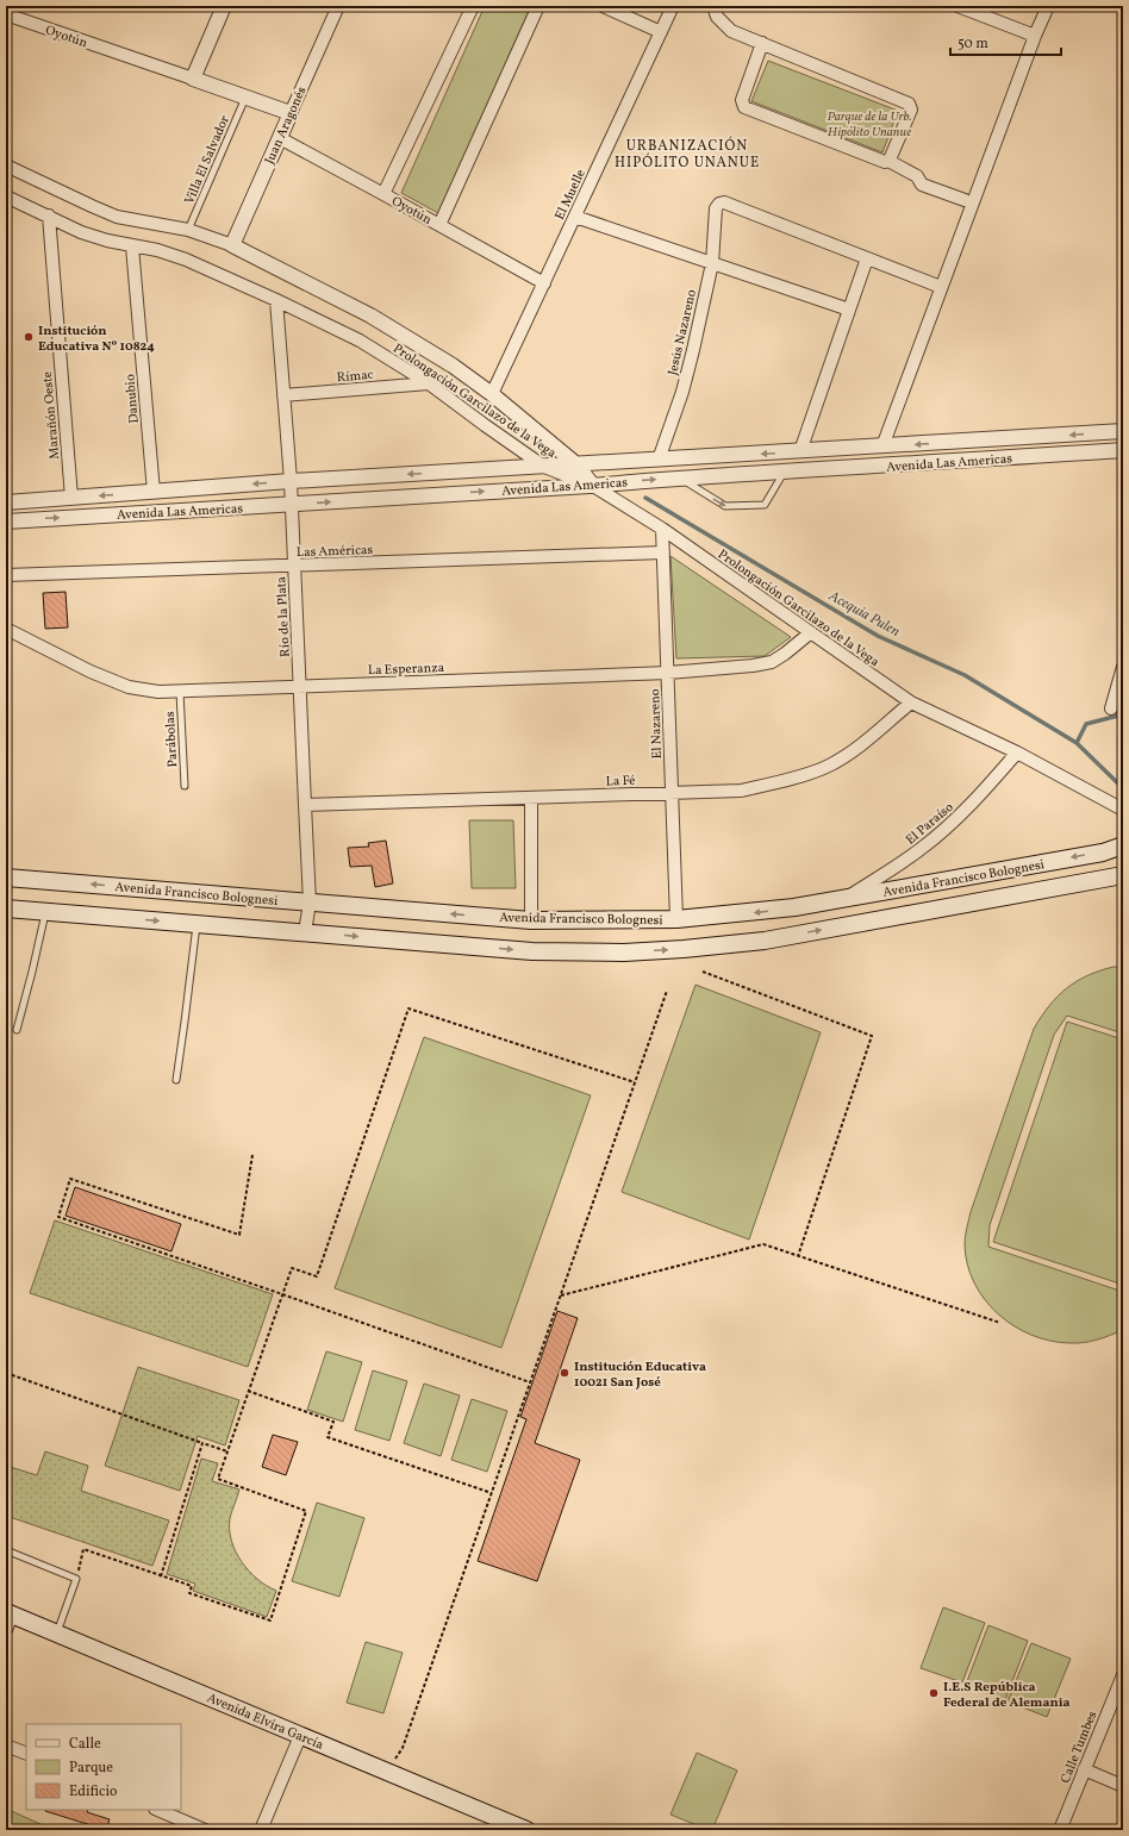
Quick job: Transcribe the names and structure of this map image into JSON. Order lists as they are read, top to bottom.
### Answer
{
  "streets": {
    "main road": ["Avenida Francisco Bolognesi", "Avenida Elvira García"],
    "street": [
      "Oyotún",
      "Juan Aragonés",
      "El Muelle",
      "Jesús Nazareno",
      "Rímac",
      "Danubio",
      "Prolongación Garcilazo de la Vega",
      "Marañón Oeste",
      "Avenida Las Americas",
      "Las Américas",
      "Río de la Plata",
      "La Esperanza",
      "El Nazareno",
      "La Fé",
      "El Paraíso",
      "Calle Tumbes"
    ],
    "lane": ["Villa El Salvador", "Parábolas"]
  },
  "crossings": [
    ["Oyotún", "Juan Aragonés"],
    ["Oyotún", "Villa El Salvador"],
    ["Oyotún", "El Muelle"],
    ["Jesús Nazareno", "Avenida Las Americas"],
    ["Rímac", "Prolongación Garcilazo de la Vega"],
    ["Rímac", "Río de la Plata"],
    ["Danubio", "Prolongación Garcilazo de la Vega"],
    ["Danubio", "Avenida Las Americas"],
    ["Prolongación Garcilazo de la Vega", "Marañón Oeste"],
    ["Prolongación Garcilazo de la Vega", "Avenida Las Americas"],
    ["Prolongación Garcilazo de la Vega", "Río de la Plata"],
    ["Prolongación Garcilazo de la Vega", "La Esperanza"],
    ["Prolongación Garcilazo de la Vega", "El Nazareno"],
    ["Prolongación Garcilazo de la Vega", "La Fé"],
    ["Prolongación Garcilazo de la Vega", "El Paraíso"],
    ["Marañón Oeste", "Avenida Las Americas"],
    ["Avenida Las Americas", "Río de la Plata"],
    ["Las Américas", "Río de la Plata"],
    ["Las Américas", "El Nazareno"],
    ["Río de la Plata", "La Esperanza"],
    ["Río de la Plata", "La Fé"],
    ["Río de la Plata", "Avenida Francisco Bolognesi"],
    ["La Esperanza", "El Nazareno"],
    ["La Esperanza", "Parábolas"],
    ["El Nazareno", "La Fé"],
    ["El Nazareno", "Avenida Francisco Bolognesi"],
    ["El Paraíso", "Avenida Francisco Bolognesi"]
  ],
  "districts": ["URBANIZACIÓN HIPÓLITO UNANUE"],
  "water": ["Acequia Pulen"],
  "parks": ["Parque de la Urb. Hipólito Unanue"],
  "places": ["Institución Educativa Nº 10824", "Institución Educativa 10021 San José", "I.E.S República Federal de Alemania"],
  "legend": ["Calle", "Parque", "Edificio"],
  "scale_bar": "50 m"
}
